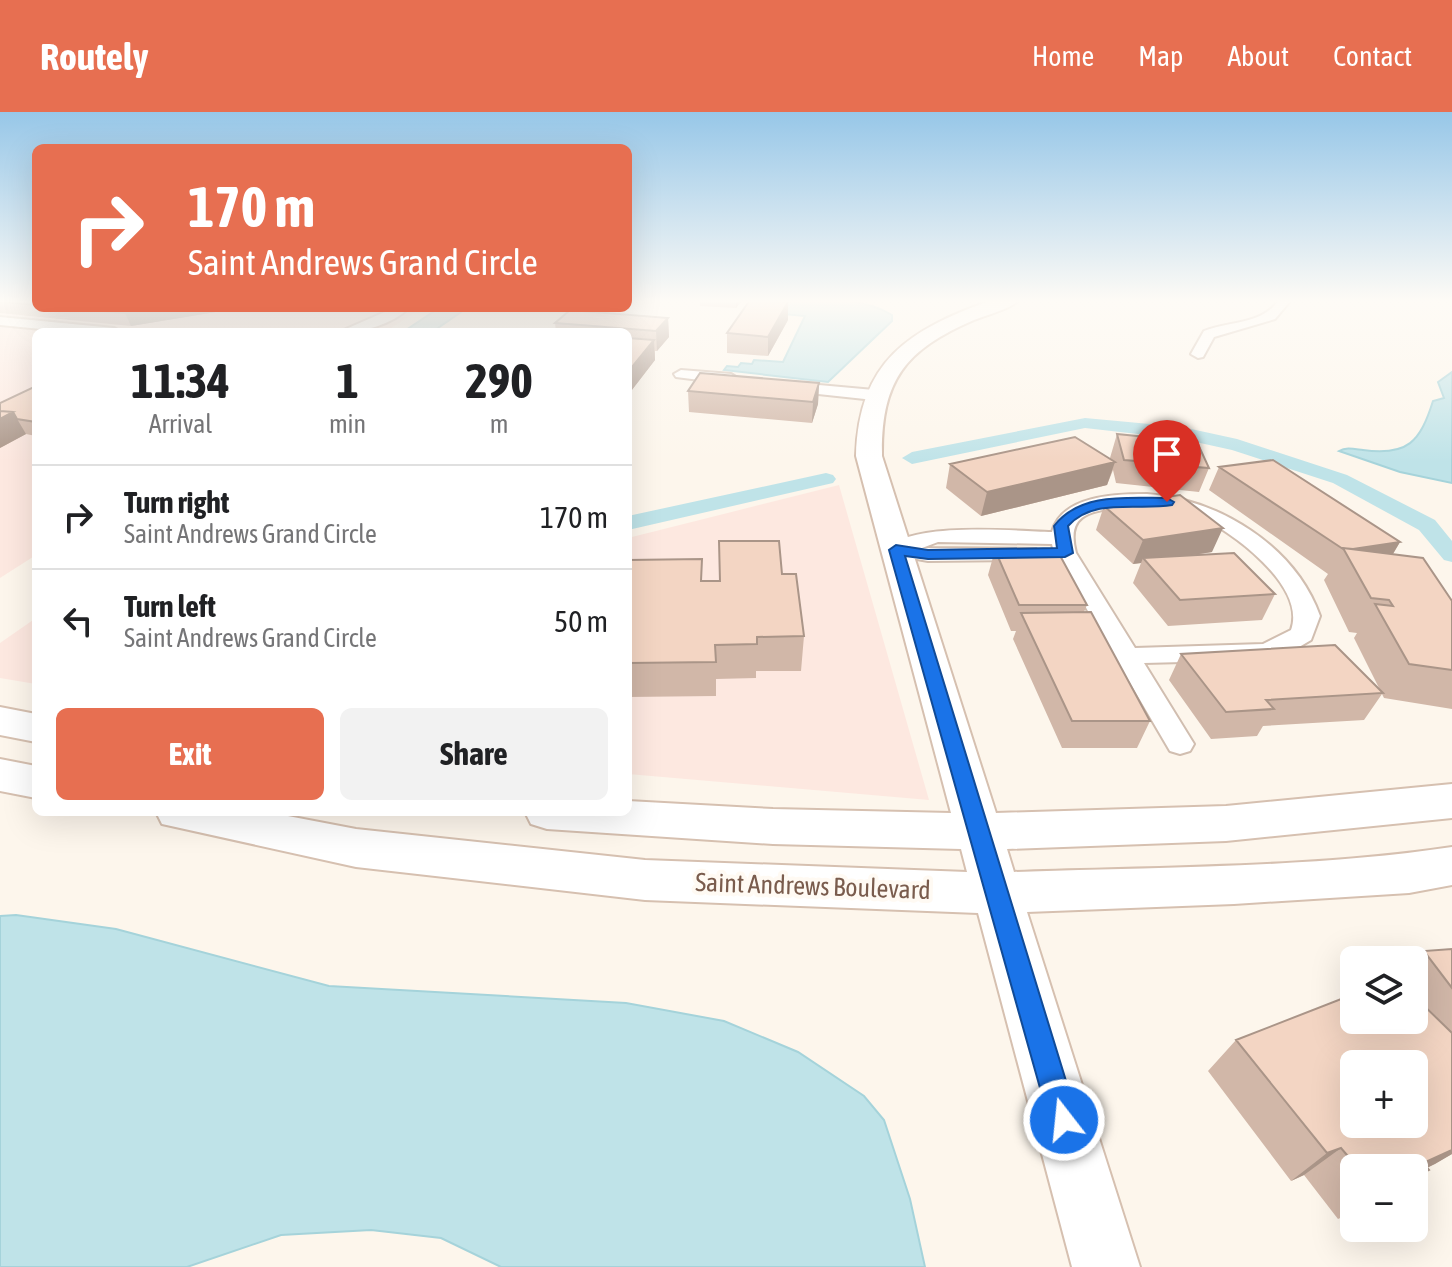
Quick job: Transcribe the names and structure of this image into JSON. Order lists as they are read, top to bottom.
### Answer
{
  "streets": {
    "street": ["Saint Andrews Boulevard"]
  },
  "page": {
    "header": "Routely",
    "nav": [
      "Home",
      "Map",
      "About",
      "Contact"
    ],
    "turn": ["170 m", "Saint Andrews Grand Circle"],
    "eta": [
      "11:34",
      "Arrival",
      "1",
      "min",
      "290",
      "m"
    ],
    "list": [
      {
        "name": "Turn right",
        "note": "Saint Andrews Grand Circle",
        "value": "170 m"
      },
      {
        "name": "Turn left",
        "note": "Saint Andrews Grand Circle",
        "value": "50 m"
      }
    ],
    "buttons": ["Exit", "Share"],
    "map_buttons": ["+", "−"]
  }
}
